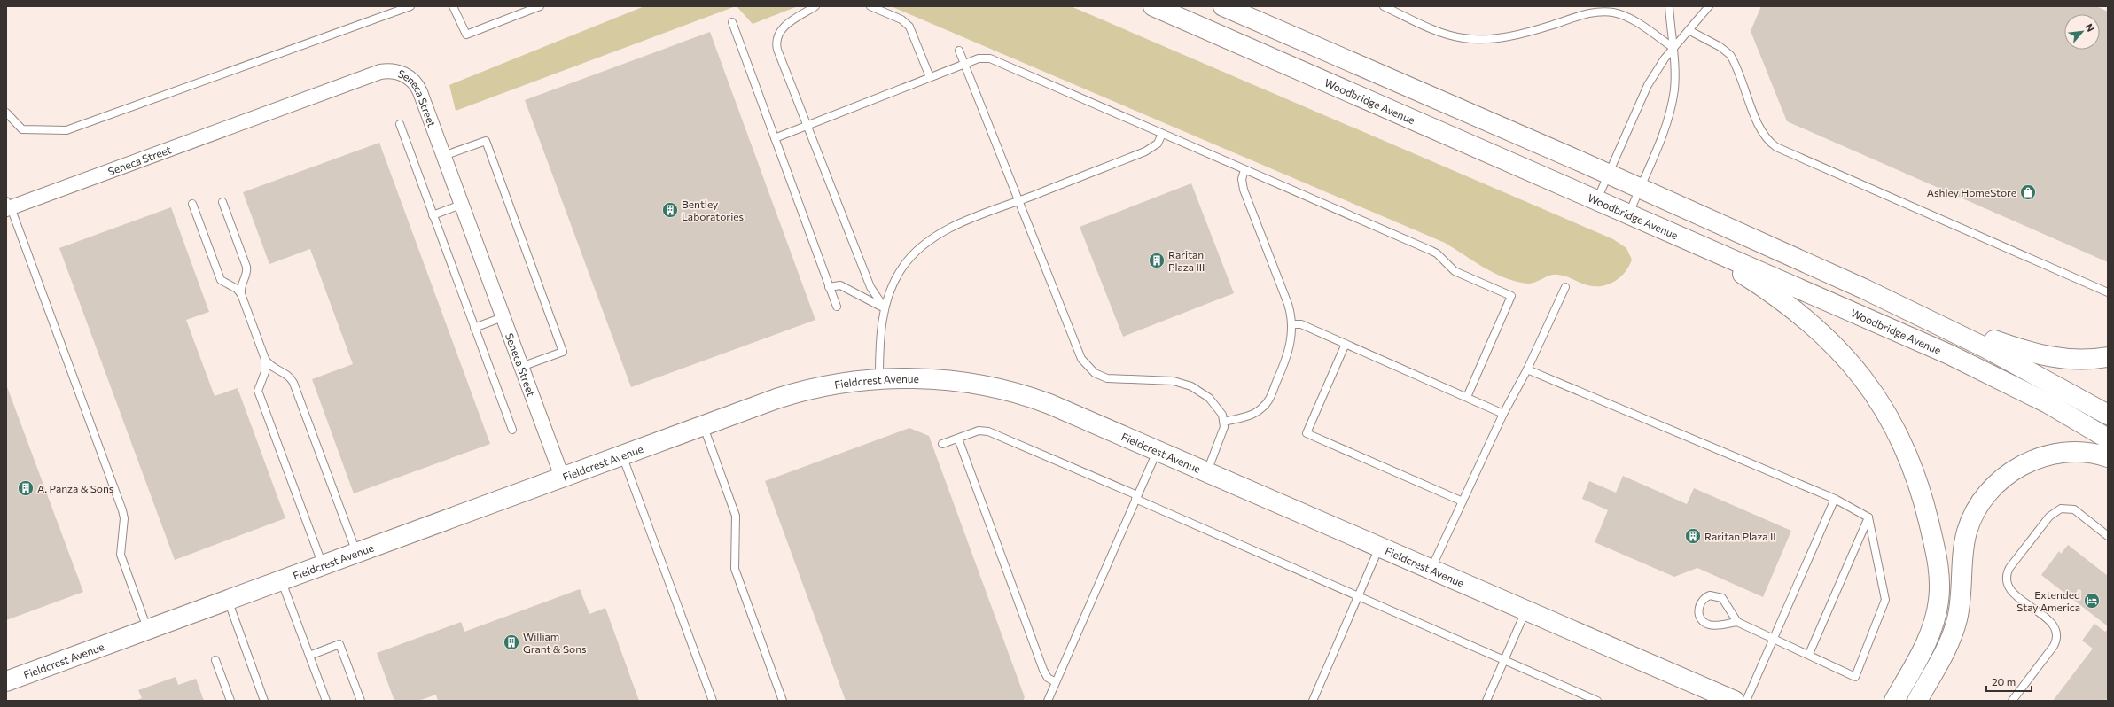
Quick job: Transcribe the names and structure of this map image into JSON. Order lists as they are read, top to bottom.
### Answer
{
  "streets": {
    "main road": ["Woodbridge Avenue", "Fieldcrest Avenue"],
    "street": ["Seneca Street"]
  },
  "crossings": [
    ["Seneca Street", "Fieldcrest Avenue"]
  ],
  "places": {
    "shop": ["Ashley HomeStore"],
    "building": [
      "Bentley Laboratories",
      "Raritan Plaza III",
      "A. Panza & Sons",
      "Raritan Plaza II",
      "William Grant & Sons"
    ],
    "hotel": ["Extended Stay America"]
  },
  "scale_bar": "20 m",
  "north": "top right"
}
